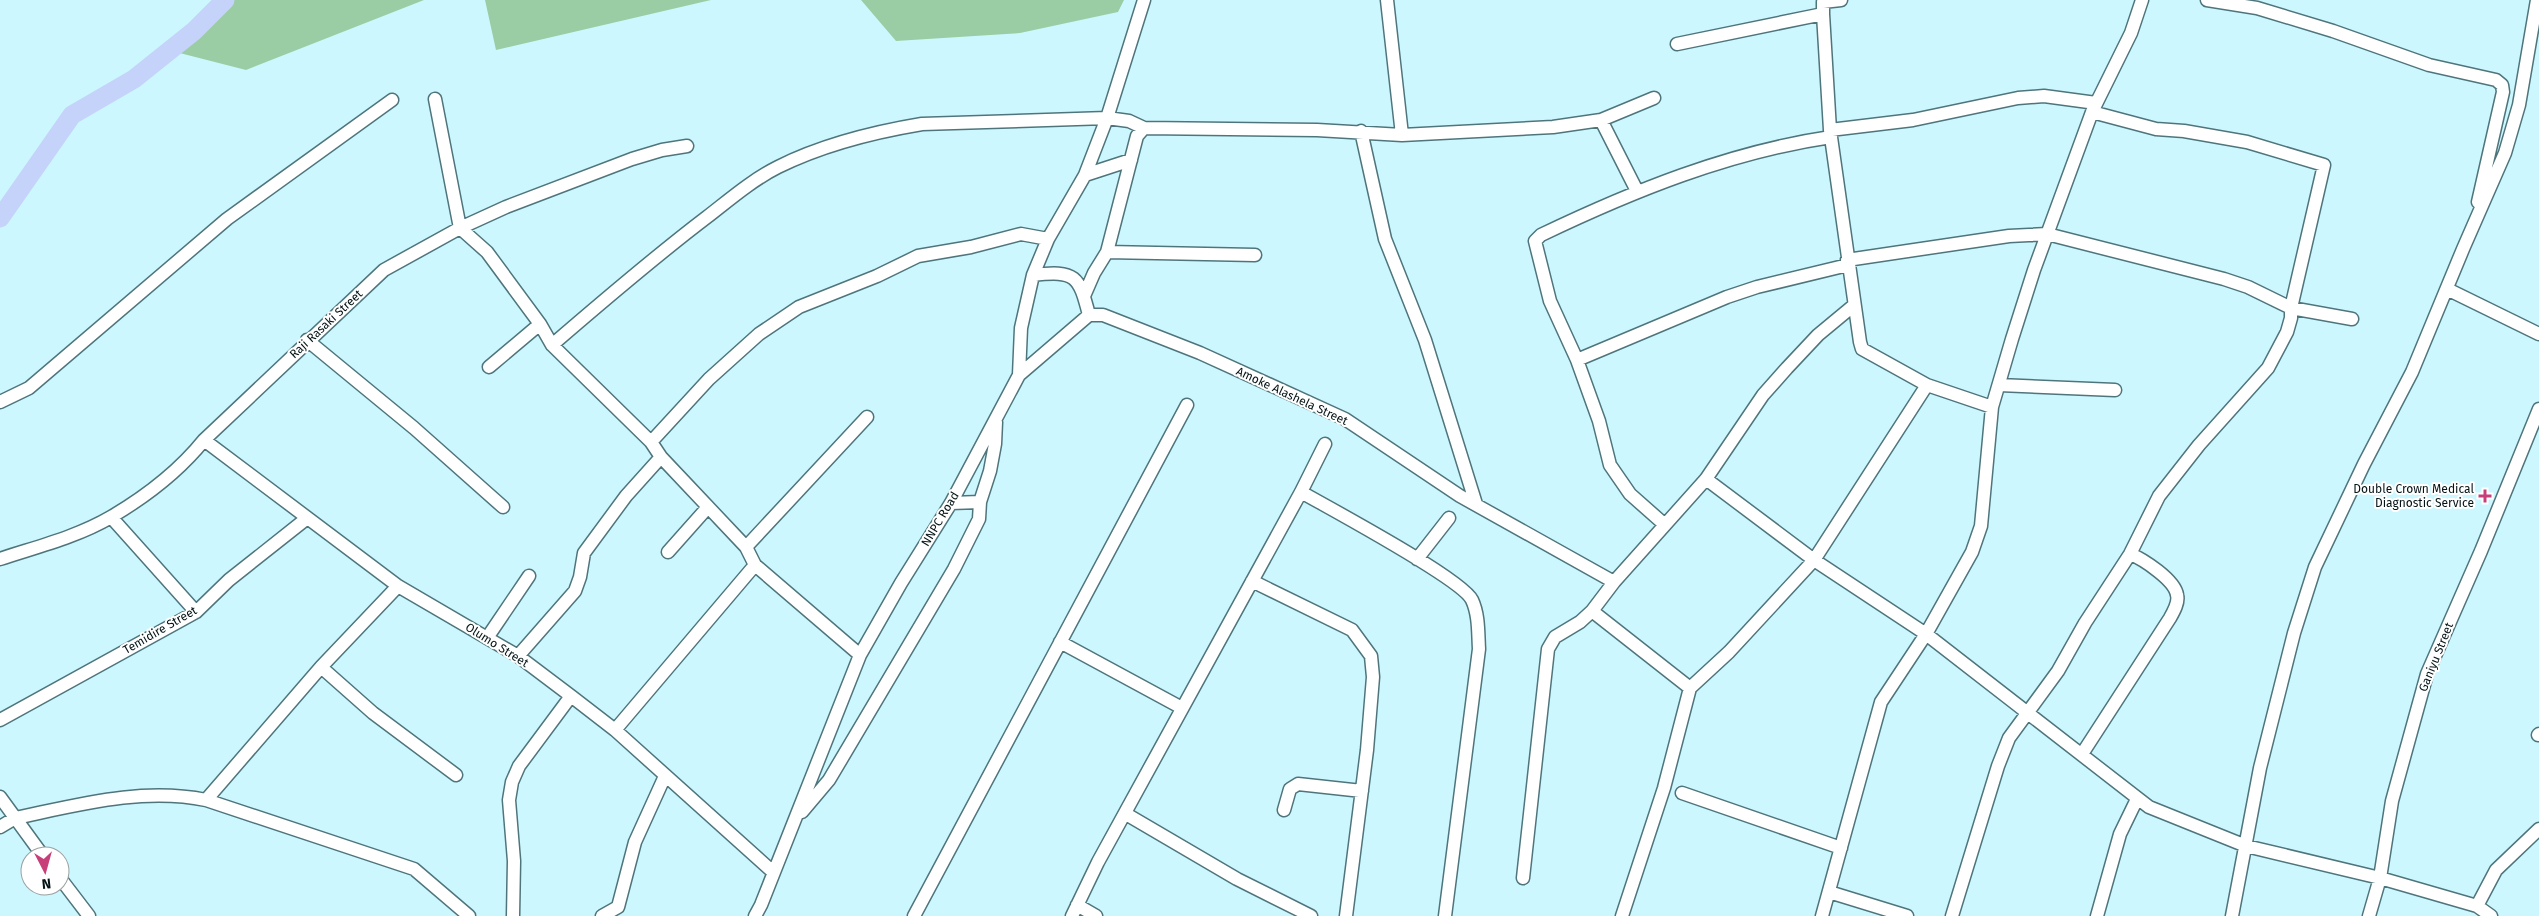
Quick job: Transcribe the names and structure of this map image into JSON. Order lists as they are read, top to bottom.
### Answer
{
  "streets": {
    "street": [
      "Raji Rasaki Street",
      "Amoke Alashela Street",
      "NNPC Road",
      "Temidire Street",
      "Olumo Street",
      "Ganiyu Street"
    ]
  },
  "crossings": [
    ["Raji Rasaki Street", "Olumo Street"],
    ["NNPC Road", "Olumo Street"],
    ["Temidire Street", "Olumo Street"]
  ],
  "places": {
    "health": ["Double Crown Medical Diagnostic Service"]
  },
  "north": "bottom"
}
